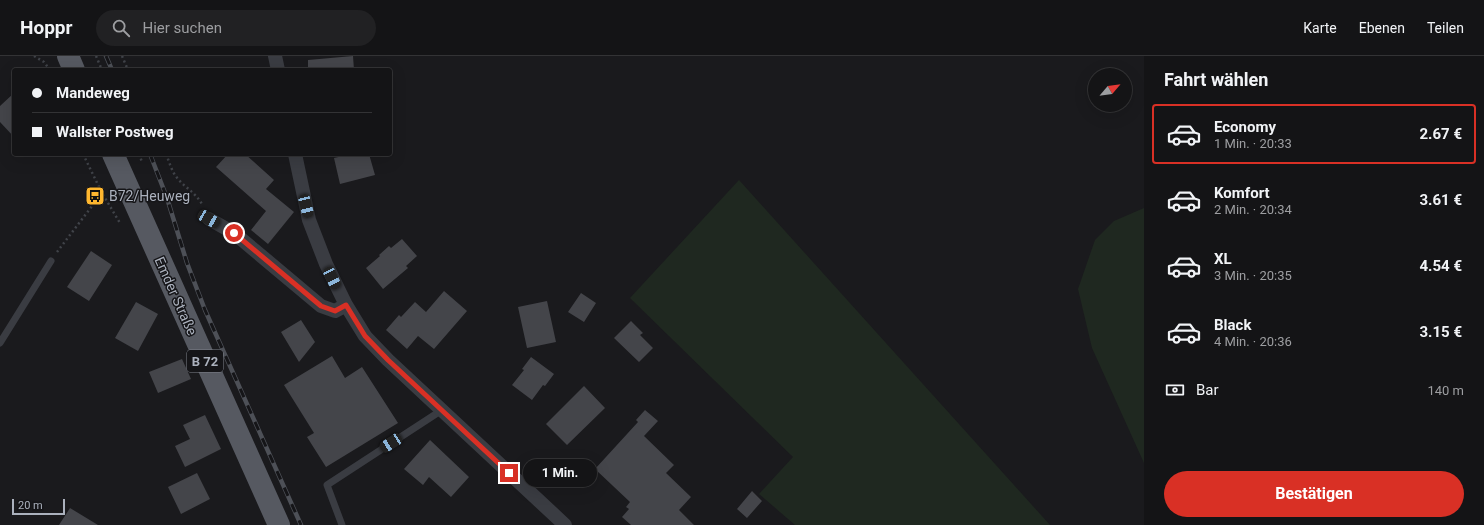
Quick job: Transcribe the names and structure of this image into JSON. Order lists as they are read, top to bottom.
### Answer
{
  "streets": {
    "main road": ["Emder Straße", "B 72"]
  },
  "places": {
    "bus stop": ["B72/Heuweg"]
  },
  "scale_bar": "20 m",
  "north": "top right",
  "page": {
    "header": "Hoppr",
    "search": "Hier suchen",
    "nav": ["Karte", "Ebenen", "Teilen"],
    "heading": "Fahrt wählen",
    "banner": ["Mandeweg", "Wallster Postweg"],
    "list": [
      {
        "name": "Economy",
        "note": "1 Min. · 20:33",
        "value": "2.67 €"
      },
      {
        "name": "Komfort",
        "note": "2 Min. · 20:34",
        "value": "3.61 €"
      },
      {
        "name": "XL",
        "note": "3 Min. · 20:35",
        "value": "4.54 €"
      },
      {
        "name": "Black",
        "note": "4 Min. · 20:36",
        "value": "3.15 €"
      }
    ],
    "pay": ["Bar", "140 m"],
    "bubble": "1 Min.",
    "buttons": "Bestätigen",
    "scale": "20 m"
  }
}
